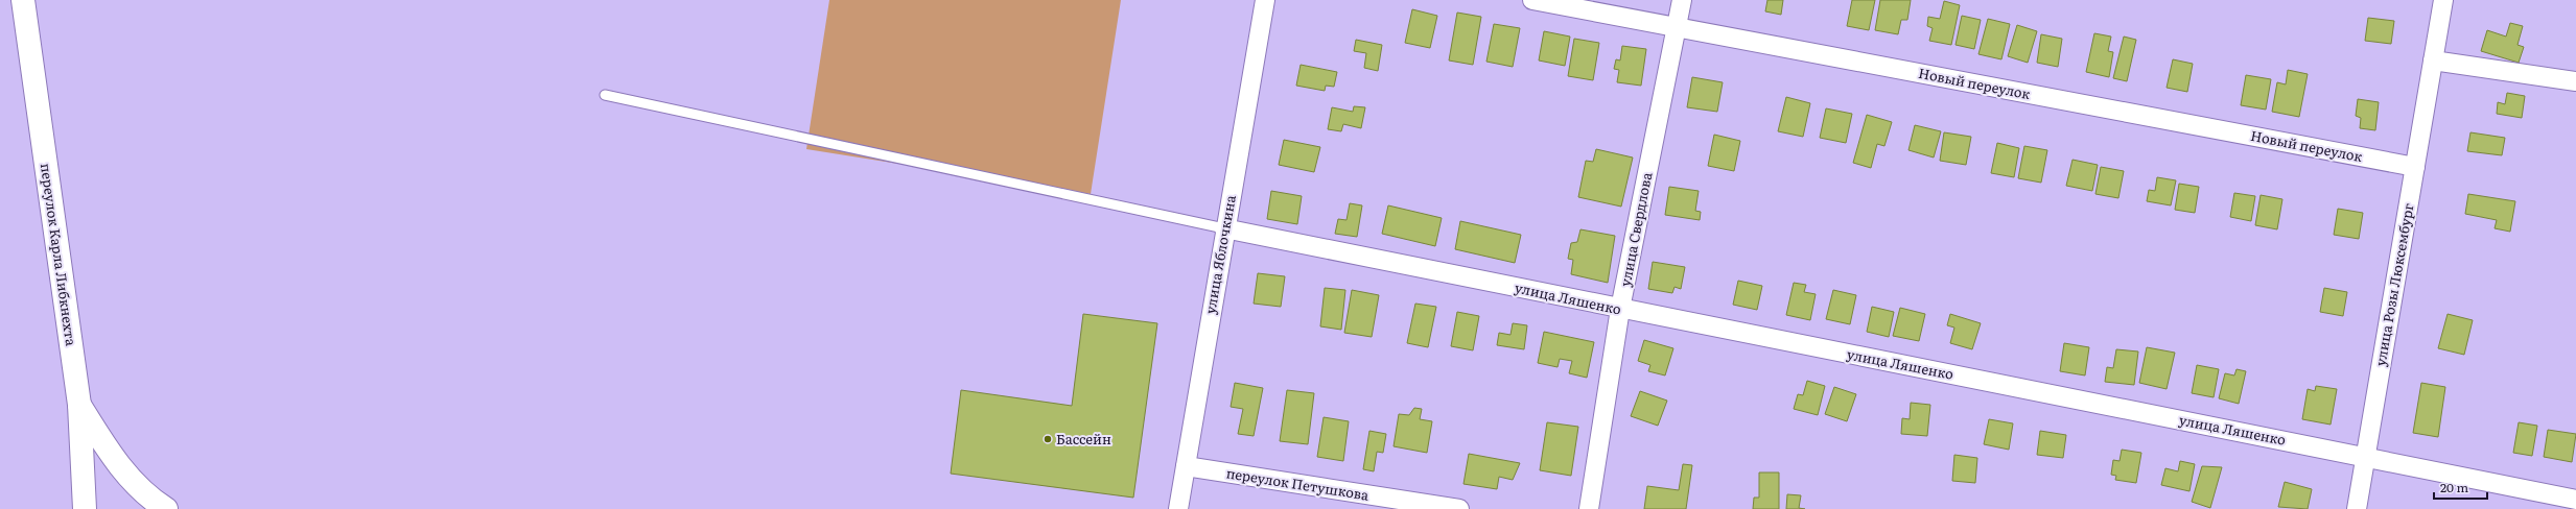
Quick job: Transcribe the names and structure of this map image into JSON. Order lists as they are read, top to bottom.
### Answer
{
  "streets": {
    "main road": ["переулок Карла Либкнехта"],
    "street": [
      "Новый переулок",
      "улица Свердлова",
      "улица Яблочкина",
      "улица Розы Люксембург",
      "улица Ляшенко",
      "переулок Петушкова"
    ]
  },
  "crossings": [
    ["Новый переулок", "улица Свердлова"],
    ["Новый переулок", "улица Розы Люксембург"],
    ["улица Свердлова", "улица Ляшенко"],
    ["улица Яблочкина", "улица Ляшенко"],
    ["улица Яблочкина", "переулок Петушкова"],
    ["улица Розы Люксембург", "улица Ляшенко"]
  ],
  "places": ["Бассейн"],
  "scale_bar": "20 m"
}
